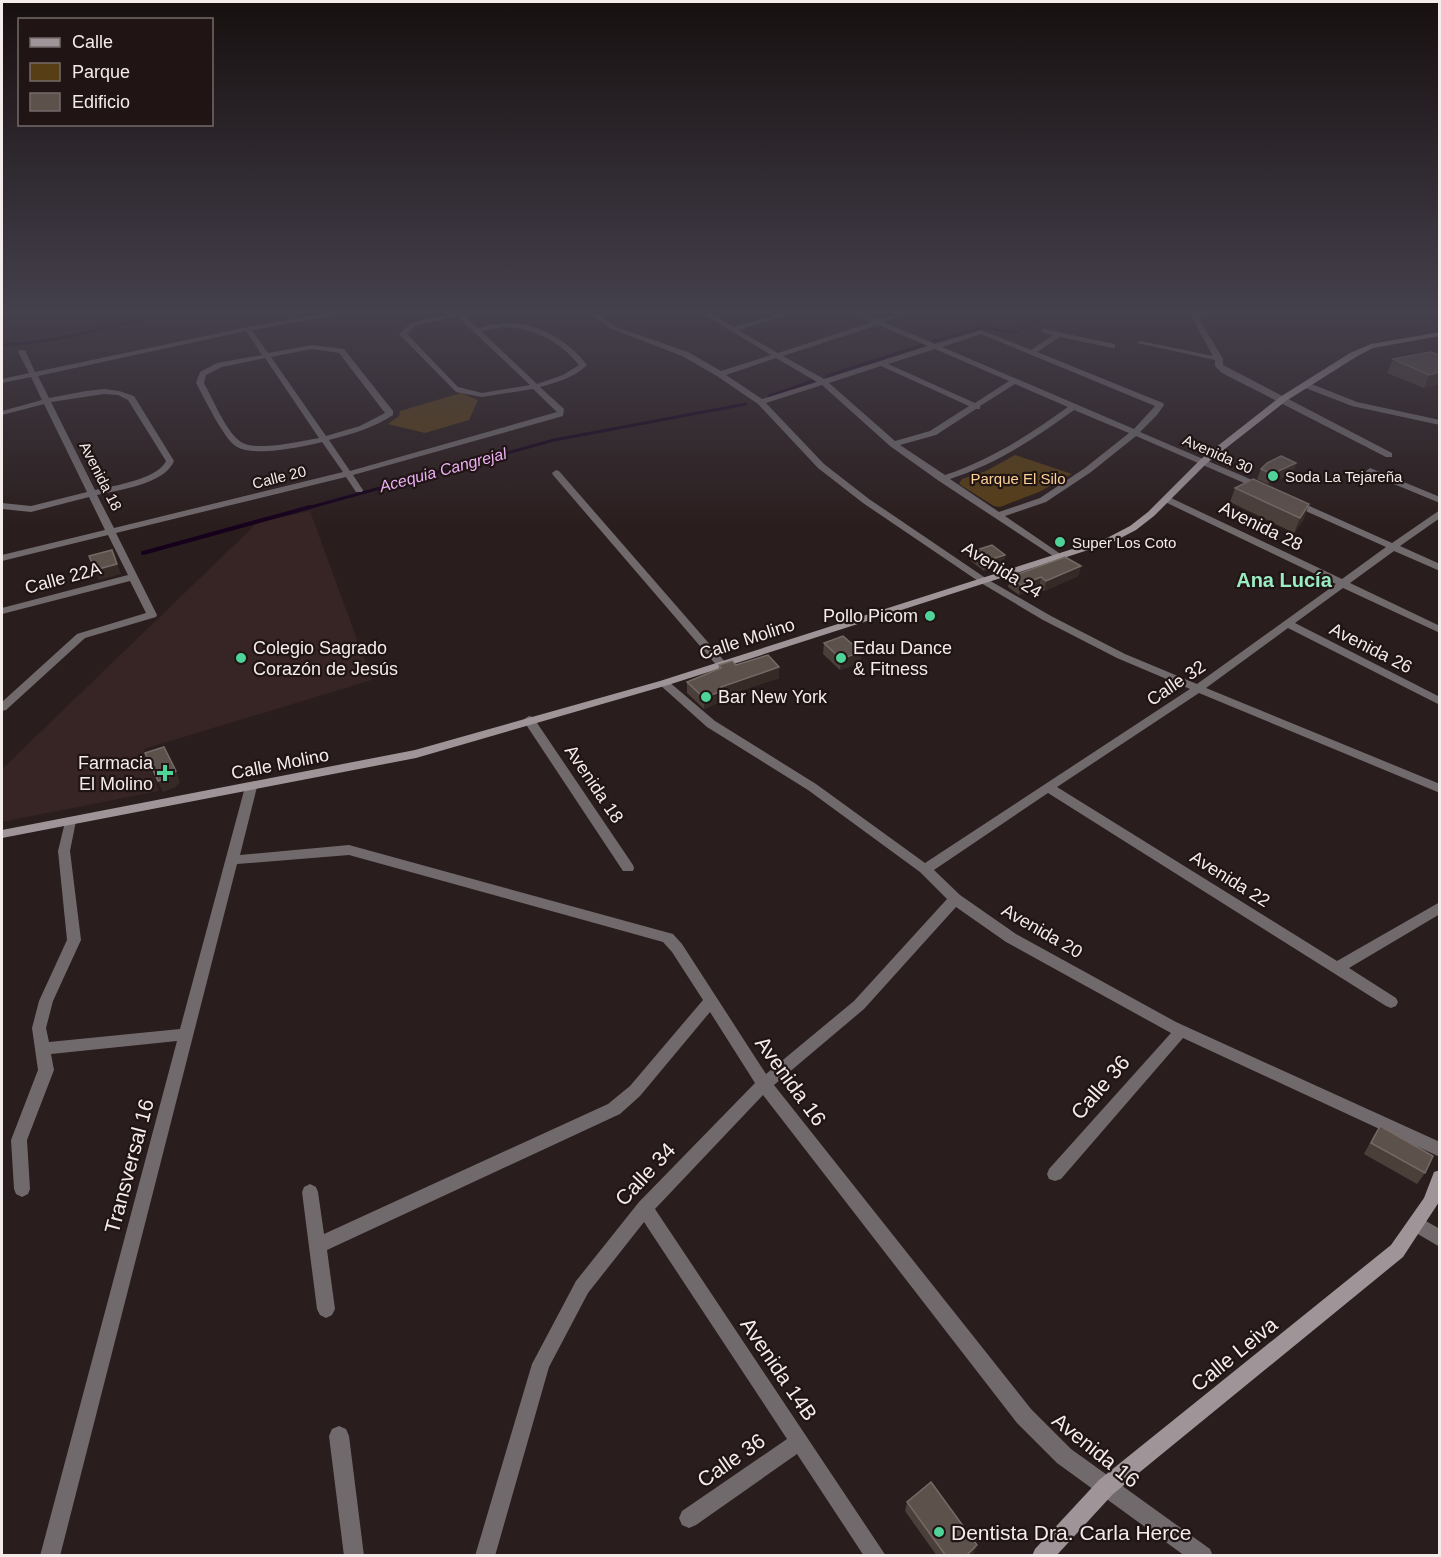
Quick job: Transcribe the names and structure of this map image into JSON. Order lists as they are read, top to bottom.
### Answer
{
  "streets": {
    "main road": ["Calle Molino", "Calle Leiva"],
    "street": [
      "Avenida 30",
      "Avenida 18",
      "Calle 20",
      "Avenida 28",
      "Avenida 24",
      "Calle 22A",
      "Avenida 26",
      "Calle 32",
      "Avenida 22",
      "Avenida 20",
      "Avenida 16",
      "Calle 36",
      "Transversal 16",
      "Calle 34",
      "Avenida 14B"
    ]
  },
  "crossings": [
    ["Avenida 30", "Calle Molino"],
    ["Avenida 18", "Calle 20"],
    ["Avenida 18", "Calle 22A"],
    ["Avenida 18", "Calle Molino"],
    ["Avenida 28", "Calle Molino"],
    ["Avenida 28", "Calle 32"],
    ["Avenida 24", "Calle Molino"],
    ["Avenida 24", "Calle 32"],
    ["Calle Molino", "Avenida 20"],
    ["Calle Molino", "Transversal 16"],
    ["Avenida 26", "Calle 32"],
    ["Calle 32", "Avenida 22"],
    ["Calle 32", "Avenida 20"],
    ["Avenida 20", "Calle 36"],
    ["Avenida 20", "Calle 34"],
    ["Avenida 16", "Transversal 16"],
    ["Avenida 16", "Calle 34"],
    ["Avenida 16", "Calle Leiva"],
    ["Calle 36", "Avenida 14B"],
    ["Calle 34", "Avenida 14B"]
  ],
  "districts": ["Ana Lucía"],
  "water": ["Acequia Cangrejal"],
  "parks": ["Parque El Silo"],
  "places": {
    "other": [
      "Soda La Tejareña",
      "Super Los Coto",
      "Pollo Picom",
      "Colegio Sagrado Corazón de Jesús",
      "Edau Dance & Fitness",
      "Bar New York",
      "Dentista Dra. Carla Herce"
    ],
    "health": ["Farmacia El Molino"]
  },
  "legend": ["Calle", "Parque", "Edificio"]
}
